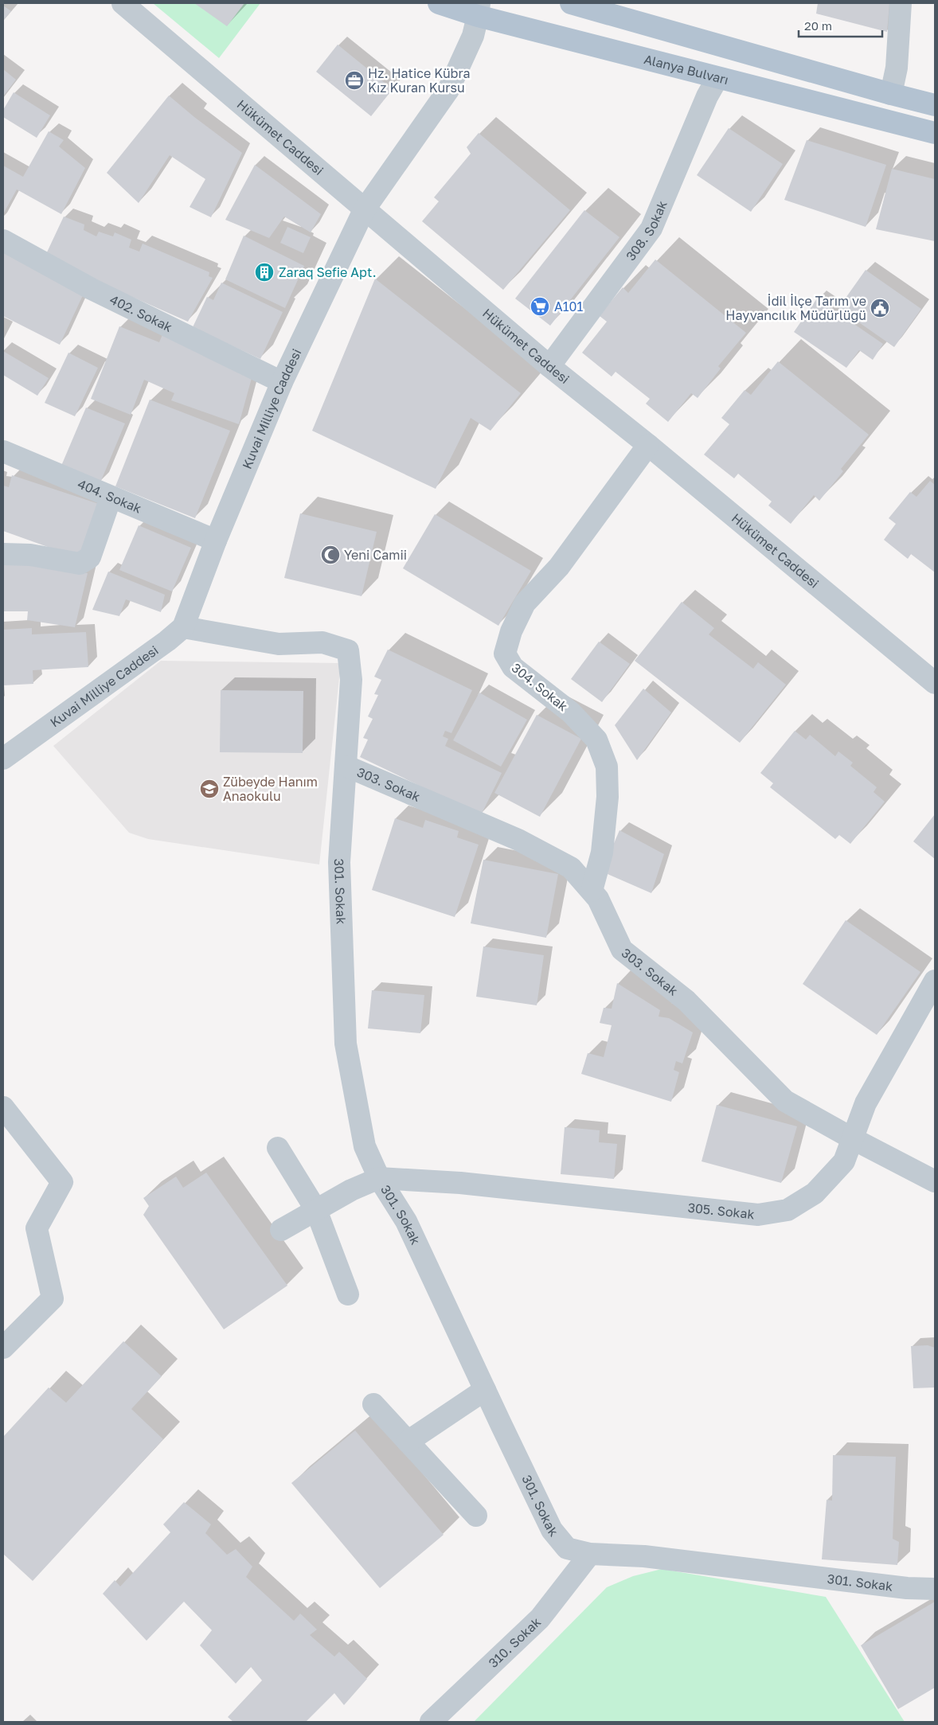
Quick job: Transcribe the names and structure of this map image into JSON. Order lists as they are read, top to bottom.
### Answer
{
  "streets": {
    "main road": ["Alanya Bulvarı"],
    "street": [
      "Hükümet Caddesi",
      "308. Sokak",
      "402. Sokak",
      "Kuvai Milliye Caddesi",
      "404. Sokak",
      "304. Sokak",
      "303. Sokak",
      "301. Sokak",
      "305. Sokak",
      "310. Sokak"
    ]
  },
  "crossings": [
    ["Alanya Bulvarı", "308. Sokak"],
    ["Alanya Bulvarı", "Kuvai Milliye Caddesi"],
    ["Hükümet Caddesi", "308. Sokak"],
    ["Hükümet Caddesi", "Kuvai Milliye Caddesi"],
    ["Hükümet Caddesi", "304. Sokak"],
    ["402. Sokak", "Kuvai Milliye Caddesi"],
    ["Kuvai Milliye Caddesi", "404. Sokak"],
    ["Kuvai Milliye Caddesi", "301. Sokak"],
    ["304. Sokak", "303. Sokak"],
    ["303. Sokak", "301. Sokak"],
    ["303. Sokak", "305. Sokak"],
    ["301. Sokak", "305. Sokak"],
    ["301. Sokak", "310. Sokak"]
  ],
  "places": {
    "office": ["Hz. Hatice Kübra Kız Kuran Kursu"],
    "building": ["Zaraq Sefie Apt."],
    "supermarket": ["A101"],
    "public building": ["İdil İlçe Tarım ve Hayvancılık Müdürlüğü"],
    "mosque": ["Yeni Camii"],
    "school or university": ["Zübeyde Hanım Anaokulu"]
  },
  "scale_bar": "20 m"
}
